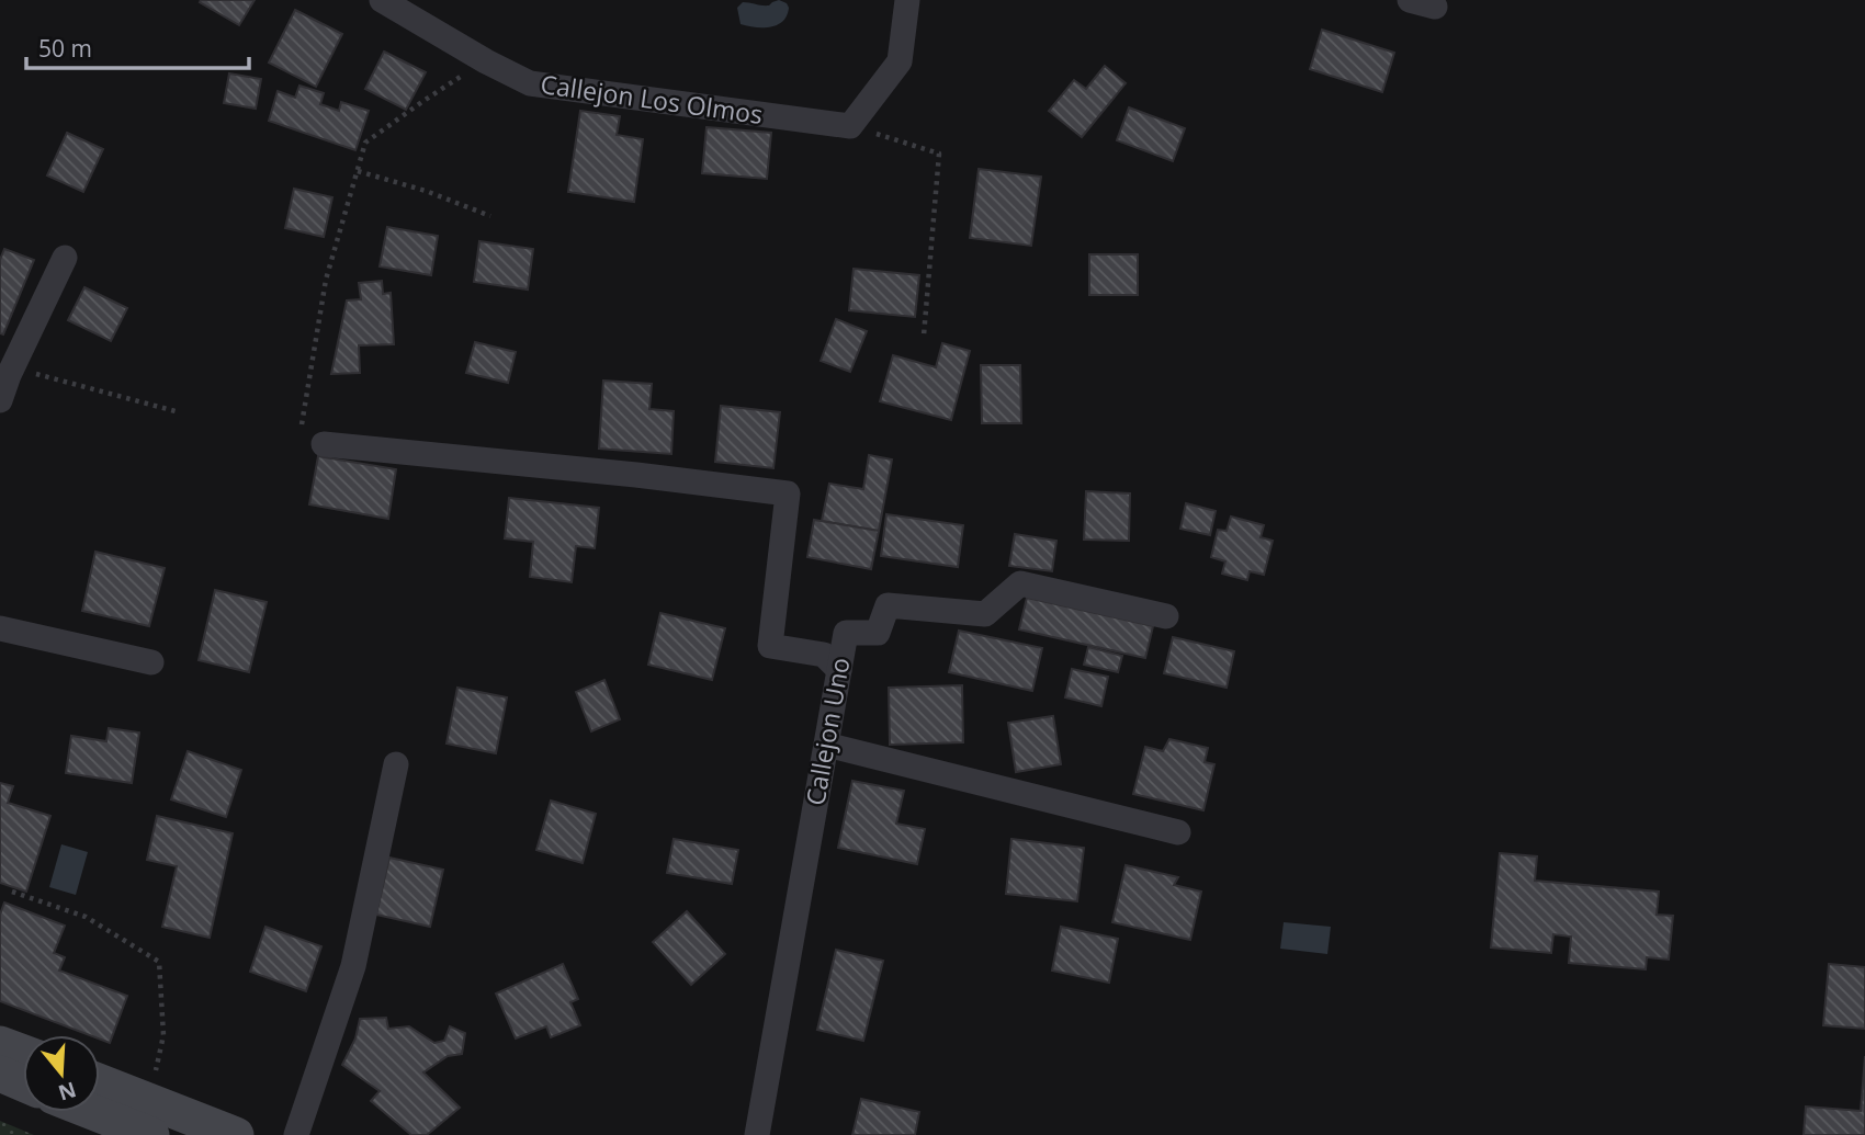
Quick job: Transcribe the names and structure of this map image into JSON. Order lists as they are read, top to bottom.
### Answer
{
  "streets": {
    "street": ["Callejon Los Olmos", "Callejon Uno"]
  },
  "scale_bar": "50 m",
  "north": "bottom"
}
